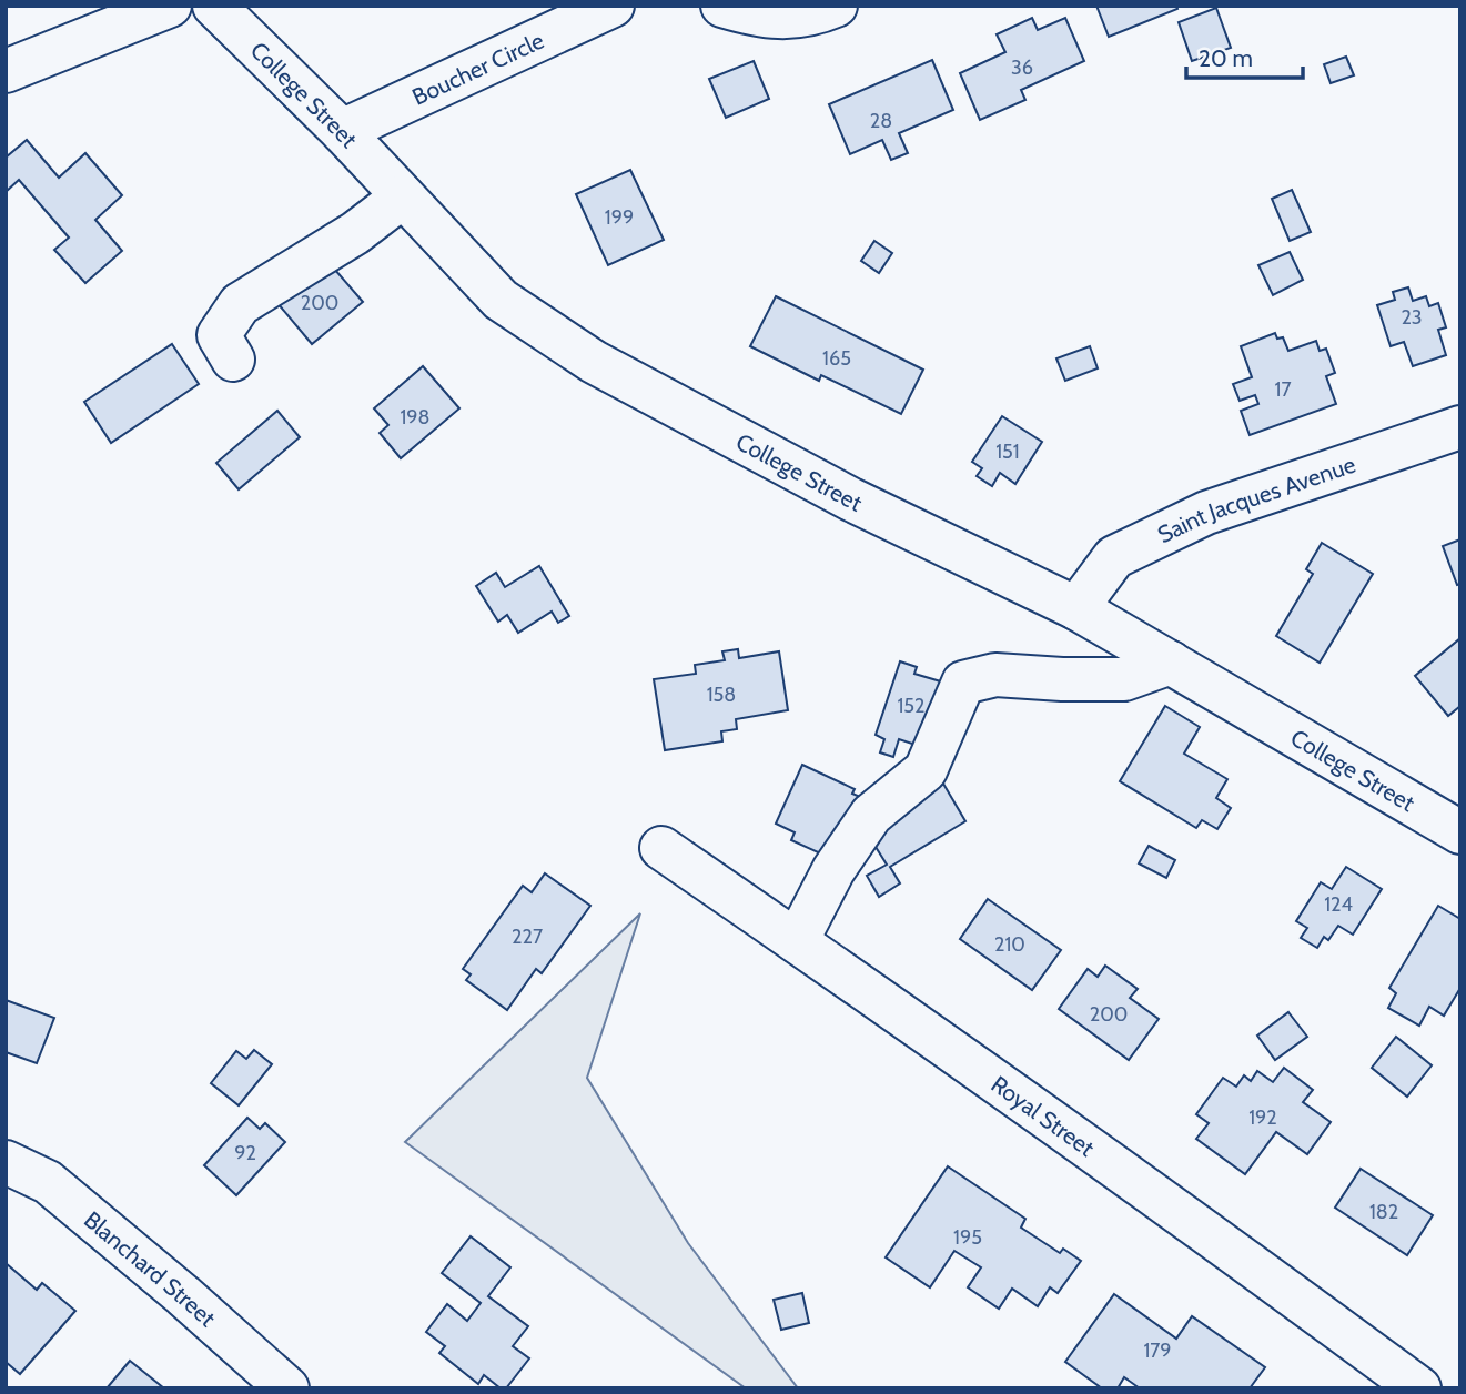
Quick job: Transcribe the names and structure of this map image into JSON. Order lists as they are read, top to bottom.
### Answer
{
  "streets": {
    "street": [
      "Boucher Circle",
      "College Street",
      "Saint Jacques Avenue",
      "Royal Street",
      "Blanchard Street"
    ]
  },
  "crossings": [
    ["Boucher Circle", "College Street"],
    ["College Street", "Saint Jacques Avenue"]
  ],
  "house_numbers": [
    "36",
    "28",
    "199",
    "200",
    "23",
    "165",
    "17",
    "198",
    "151",
    "158",
    "152",
    "124",
    "227",
    "210",
    "200",
    "192",
    "92",
    "182",
    "195",
    "179"
  ],
  "scale_bar": "20 m"
}
